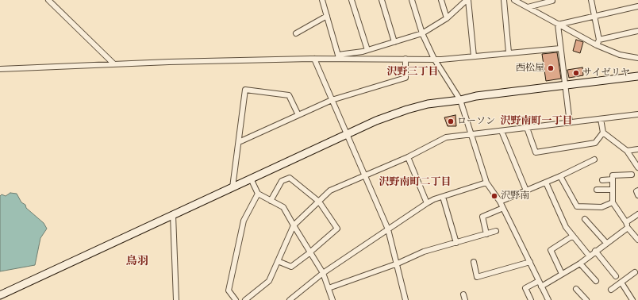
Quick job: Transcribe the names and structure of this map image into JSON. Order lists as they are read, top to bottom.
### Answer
{
  "districts": [
    "沢野三丁目",
    "沢野南町一丁目",
    "沢野南町二丁目",
    "鳥羽"
  ],
  "places": [
    "西松屋",
    "サイゼリヤ",
    "ローソン",
    "沢野南"
  ]
}
